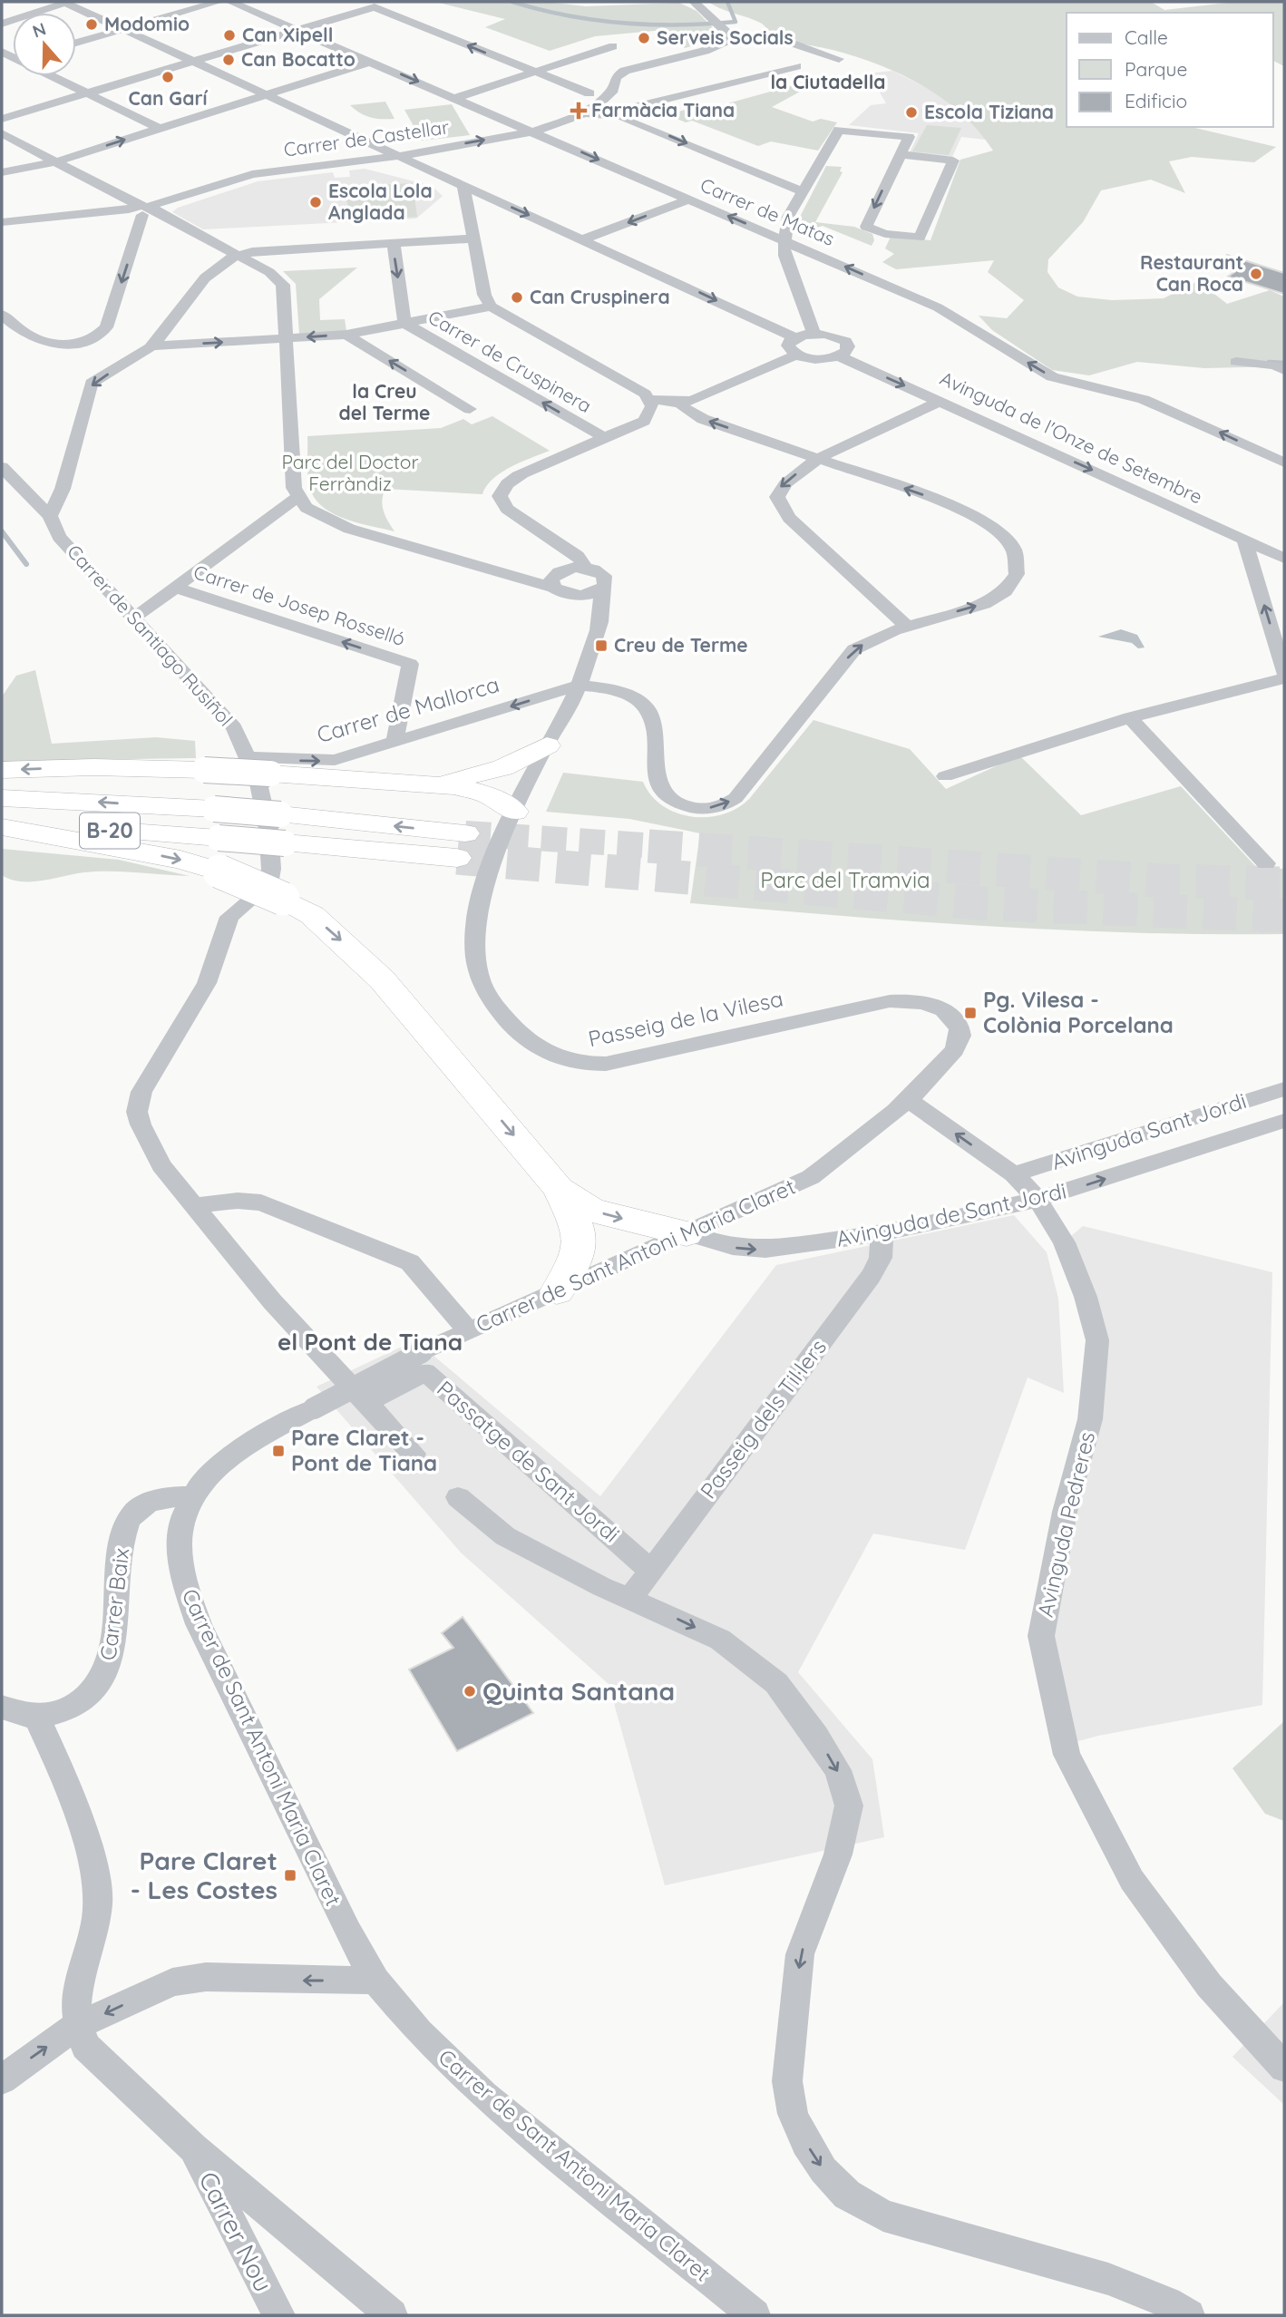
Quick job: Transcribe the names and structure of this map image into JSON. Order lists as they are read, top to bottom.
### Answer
{
  "streets": {
    "highway": ["B-20"],
    "street": [
      "Carrer de Castellar",
      "Carrer de Matas",
      "Carrer de Cruspinera",
      "Avinguda de l'Onze de Setembre",
      "Carrer de Josep Rosselló",
      "Carrer de Santiago Rusiñol",
      "Carrer de Mallorca",
      "Passeig de la Vilesa",
      "Avinguda Sant Jordi",
      "Avinguda de Sant Jordi",
      "Carrer de Sant Antoni Maria Claret",
      "Passeig dels Til·lers",
      "Passatge de Sant Jordi",
      "Avinguda Pedreres",
      "Carrer Baix",
      "Carrer Nou"
    ]
  },
  "crossings": [
    ["Carrer de Castellar", "Carrer de Matas"],
    ["Carrer de Josep Rosselló", "Carrer de Mallorca"],
    ["Carrer de Santiago Rusiñol", "Carrer de Mallorca"],
    ["Carrer de Mallorca", "Passeig de la Vilesa"],
    ["Passeig de la Vilesa", "Carrer de Sant Antoni Maria Claret"],
    ["Avinguda Sant Jordi", "Avinguda Pedreres"],
    ["Avinguda de Sant Jordi", "Carrer de Sant Antoni Maria Claret"],
    ["Avinguda de Sant Jordi", "Passeig dels Til·lers"],
    ["Avinguda de Sant Jordi", "Avinguda Pedreres"],
    ["Carrer de Sant Antoni Maria Claret", "Avinguda Pedreres"],
    ["Carrer de Sant Antoni Maria Claret", "Carrer Baix"],
    ["Passeig dels Til·lers", "Passatge de Sant Jordi"]
  ],
  "one_way": ["Avinguda de l'Onze de Setembre", "Avinguda de Sant Jordi"],
  "districts": ["la Ciutadella", "la Creu del Terme", "el Pont de Tiana"],
  "parks": ["Parc del Doctor Ferràndiz", "Parc del Tramvia"],
  "places": {
    "other": [
      "Modomio",
      "Can Xipell",
      "Serveis Socials",
      "Can Bocatto",
      "Can Garí",
      "Escola Tiziana",
      "Escola Lola Anglada",
      "Restaurant Can Roca",
      "Can Cruspinera",
      "Quinta Santana"
    ],
    "health": ["Farmàcia Tiana"],
    "transit": [
      "Creu de Terme",
      "Pg. Vilesa - Colònia Porcelana",
      "Pare Claret - Pont de Tiana",
      "Pare Claret - Les Costes"
    ]
  },
  "legend": ["Calle", "Parque", "Edificio"],
  "north": "top"
}
